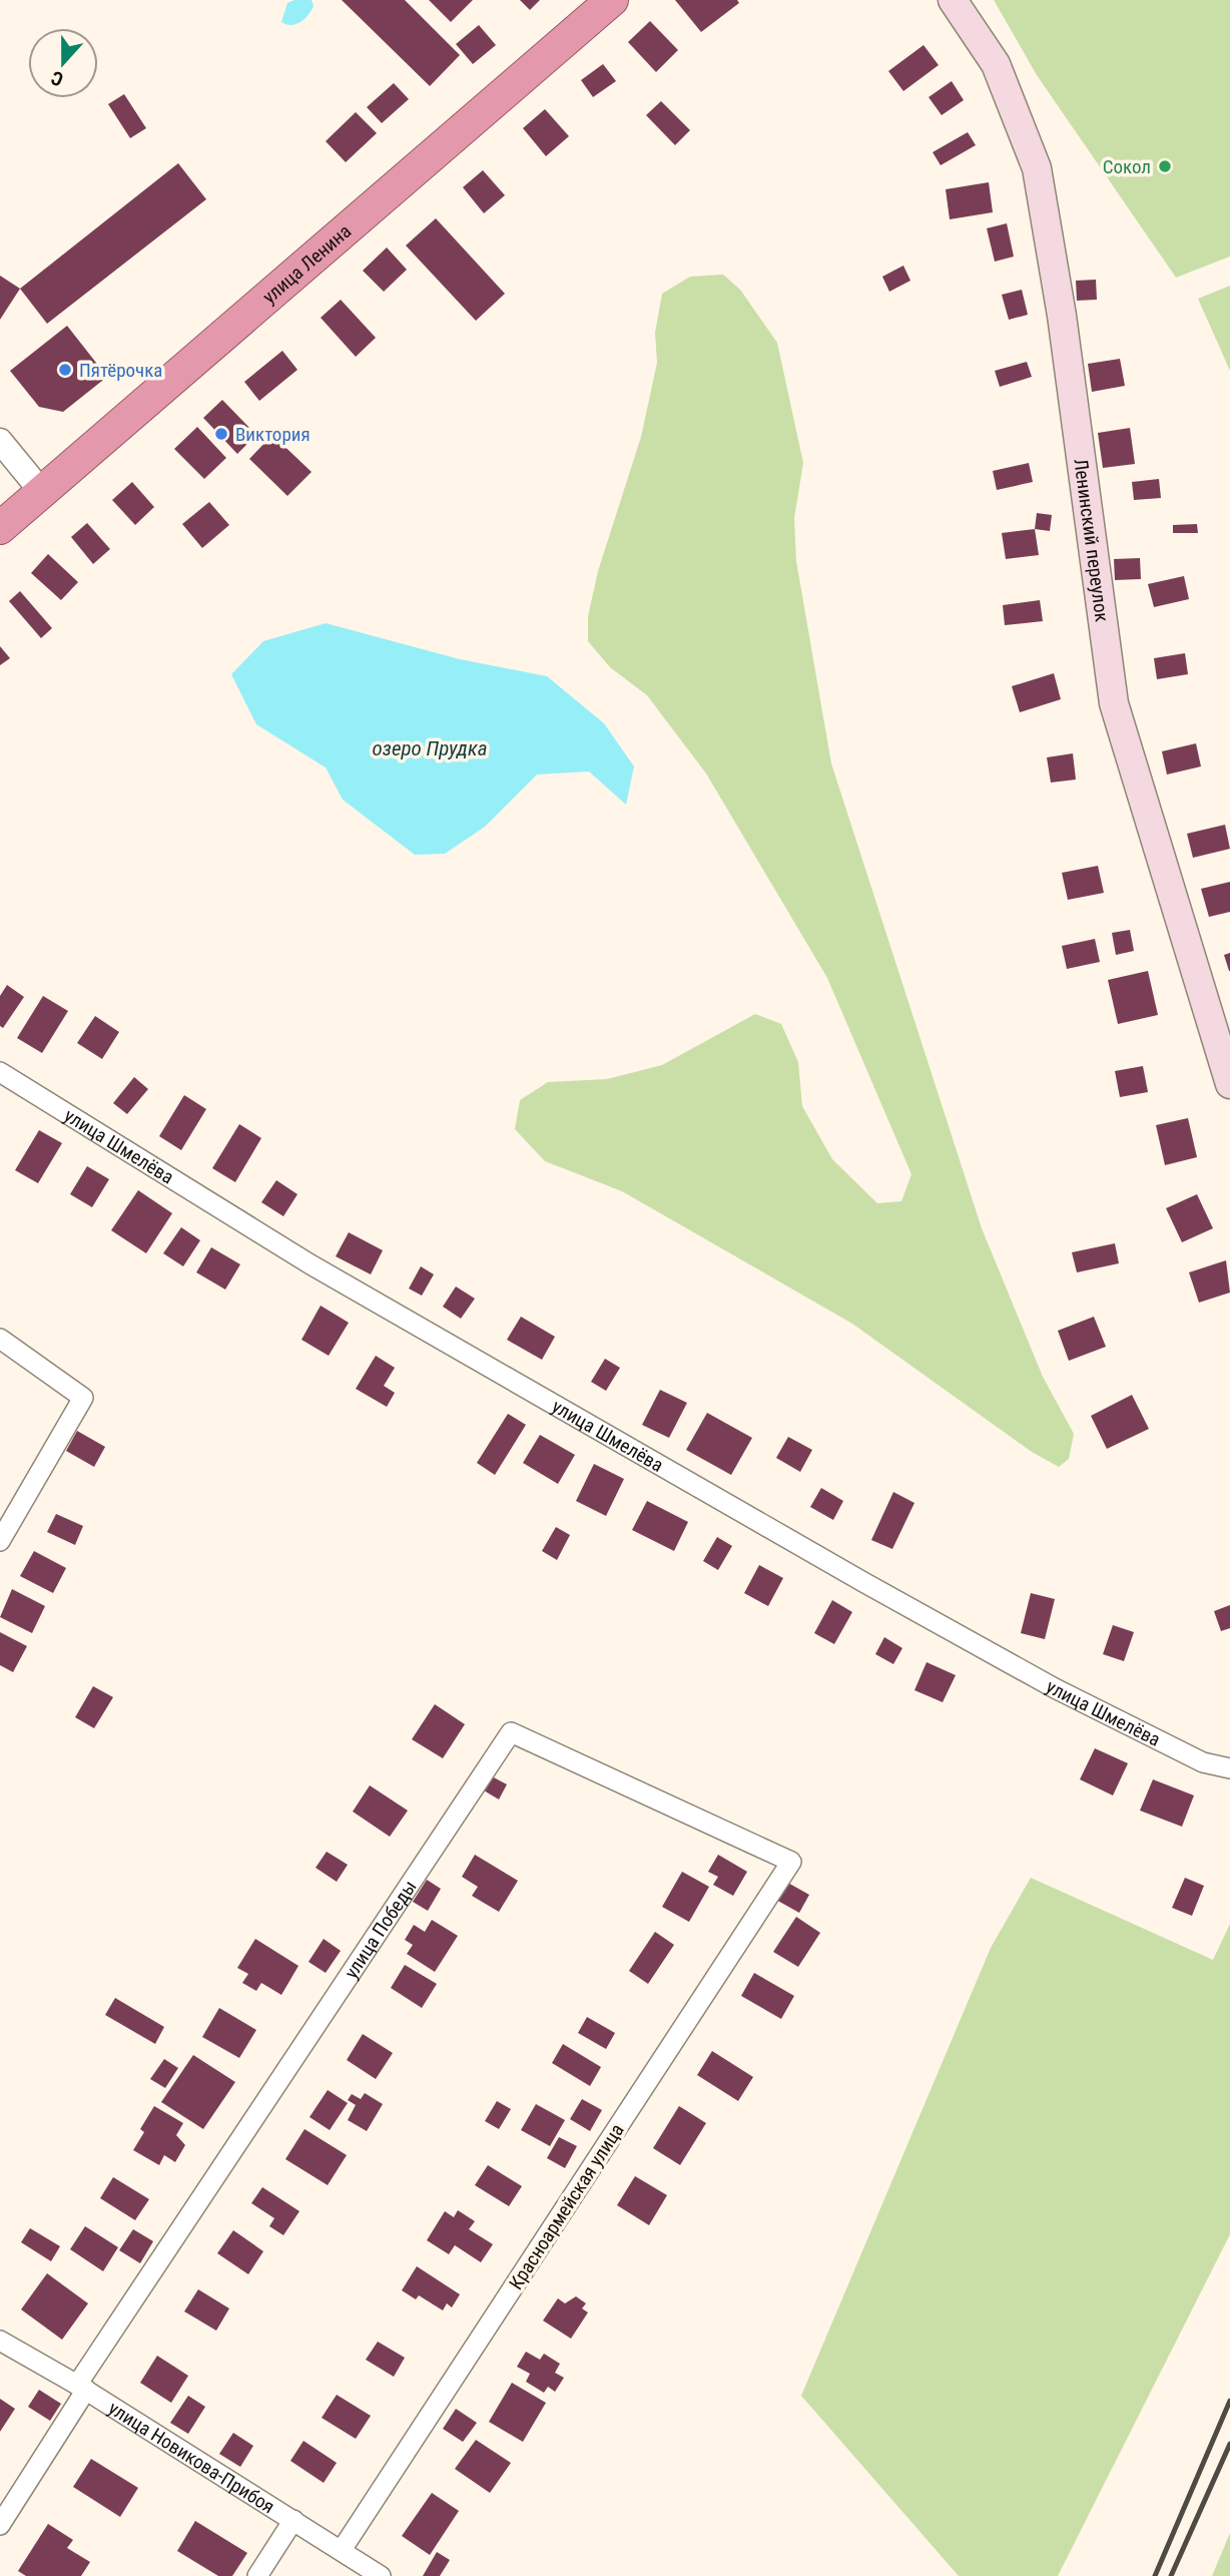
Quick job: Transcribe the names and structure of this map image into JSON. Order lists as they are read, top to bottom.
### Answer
{
  "streets": {
    "highway": ["улица Ленина"],
    "main road": ["Ленинский переулок"],
    "street": [
      "улица Шмелёва",
      "улица Победы",
      "Красноармейская улица",
      "улица Новикова-Прибоя"
    ]
  },
  "crossings": [
    ["улица Победы", "Красноармейская улица"],
    ["улица Победы", "улица Новикова-Прибоя"],
    ["Красноармейская улица", "улица Новикова-Прибоя"]
  ],
  "water": ["озеро Прудка"],
  "places": ["Сокол", "Пятёрочка", "Виктория"],
  "north": "bottom"
}
